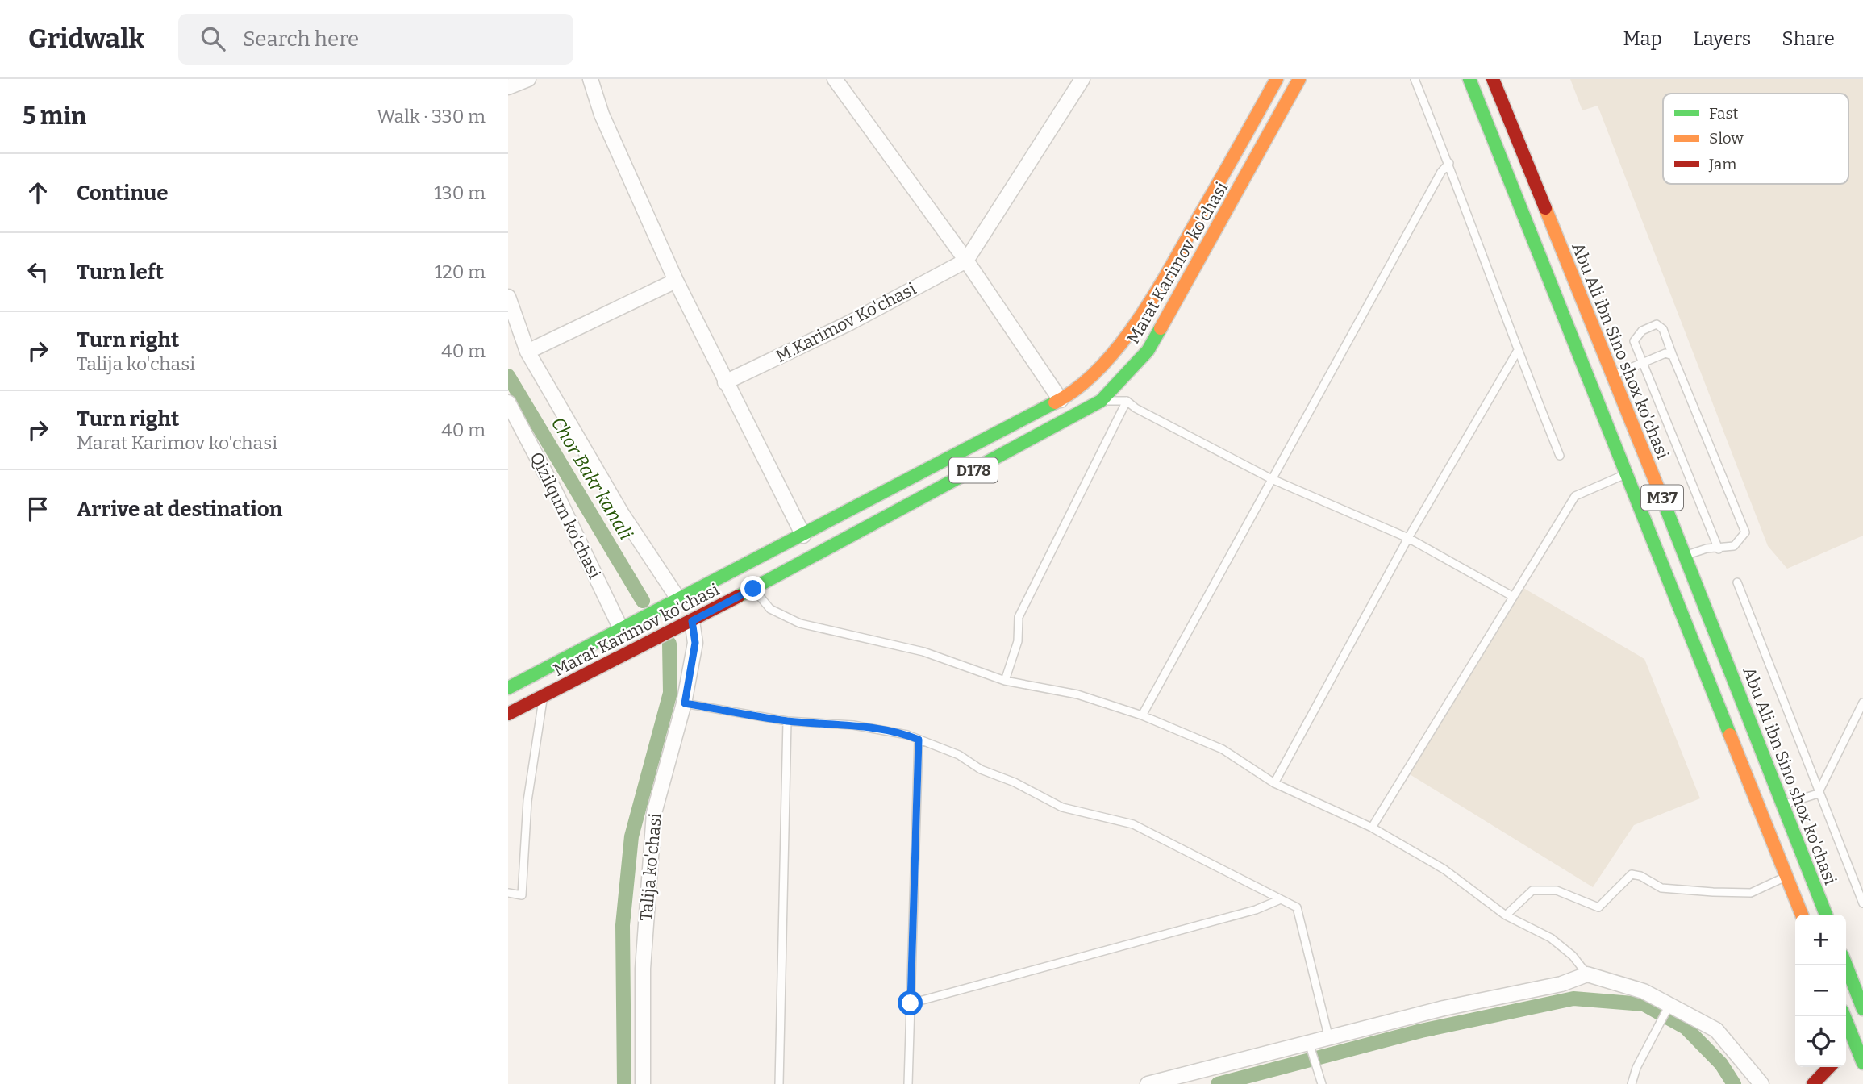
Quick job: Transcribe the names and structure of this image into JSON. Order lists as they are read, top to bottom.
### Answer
{
  "streets": {
    "main road": [
      "Marat Karimov ko'chasi",
      "Abu Ali ibn Sino shox ko'chasi",
      "D178",
      "M37"
    ],
    "street": ["M.Karimov Ko'chasi", "Qizilqum ko'chasi", "Talija ko'chasi"]
  },
  "crossings": [
    ["Marat Karimov ko'chasi", "Qizilqum ko'chasi"],
    ["Marat Karimov ko'chasi", "Talija ko'chasi"]
  ],
  "water": ["Chor Bakr kanali"],
  "legend": ["Fast", "Slow", "Jam"],
  "page": {
    "header": "Gridwalk",
    "search": "Search here",
    "nav": ["Map", "Layers", "Share"],
    "heading": ["5 min", "Walk · 330 m"],
    "list": [
      ["Continue", "130 m"],
      ["Turn left", "120 m"],
      ["Turn right", "Talija ko'chasi", "40 m"],
      ["Turn right", "Marat Karimov ko'chasi", "40 m"],
      "Arrive at destination"
    ],
    "map_buttons": ["+", "−"]
  }
}
